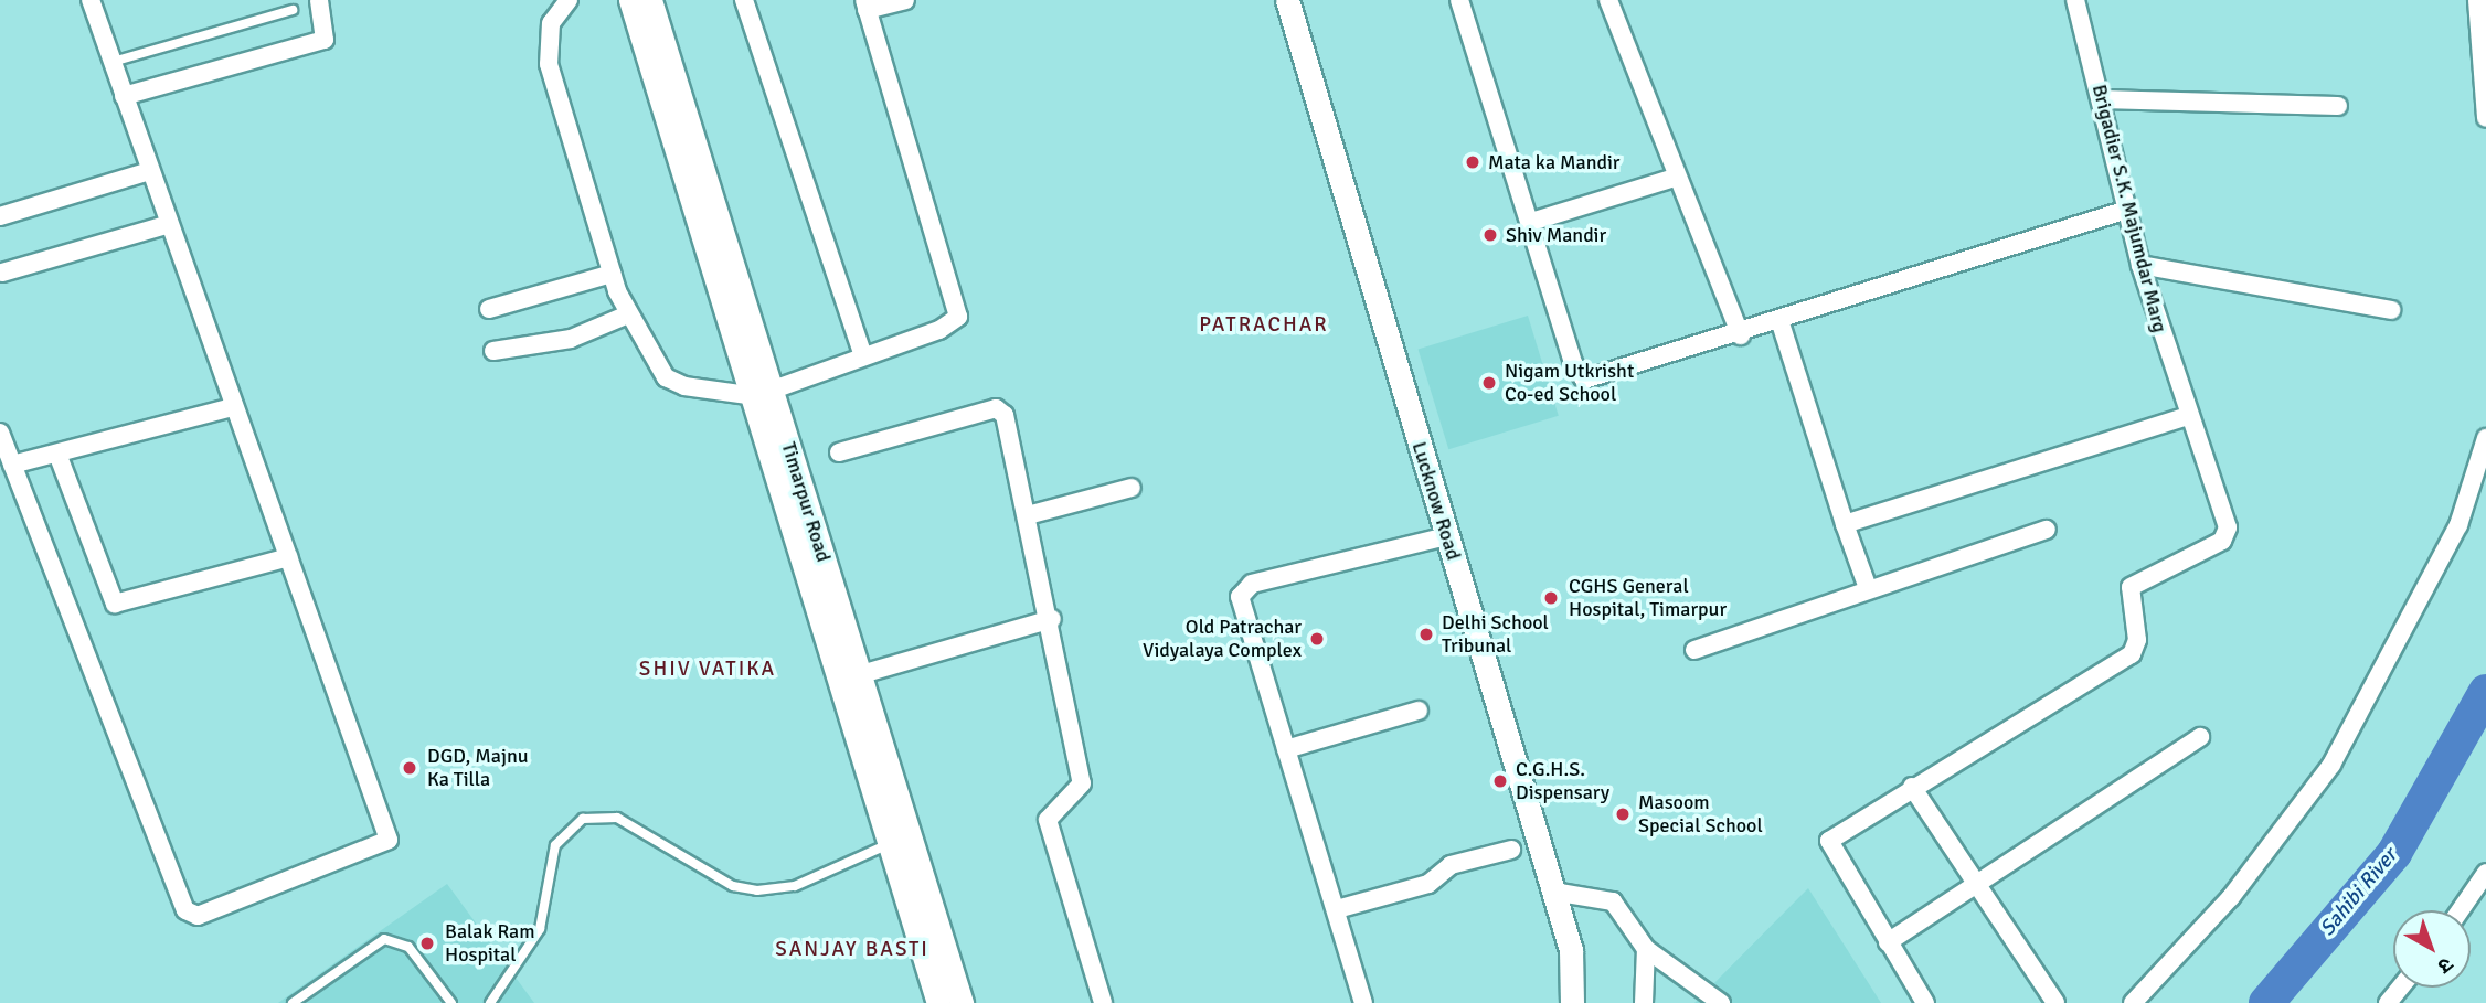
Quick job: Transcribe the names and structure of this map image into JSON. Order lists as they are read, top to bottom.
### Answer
{
  "streets": {
    "street": ["Brigadier S.K. Majumdar Marg", "Lucknow Road", "Timarpur Road"]
  },
  "districts": ["PATRACHAR", "SHIV VATIKA", "SANJAY BASTI"],
  "water": ["Sahibi River"],
  "places": [
    "Mata ka Mandir",
    "Shiv Mandir",
    "Nigam Utkrisht Co-ed School",
    "CGHS General Hospital, Timarpur",
    "Delhi School Tribunal",
    "Old Patrachar Vidyalaya Complex",
    "DGD, Majnu Ka Tilla",
    "C.G.H.S. Dispensary",
    "Masoom Special School",
    "Balak Ram Hospital"
  ],
  "north": "bottom right"
}
